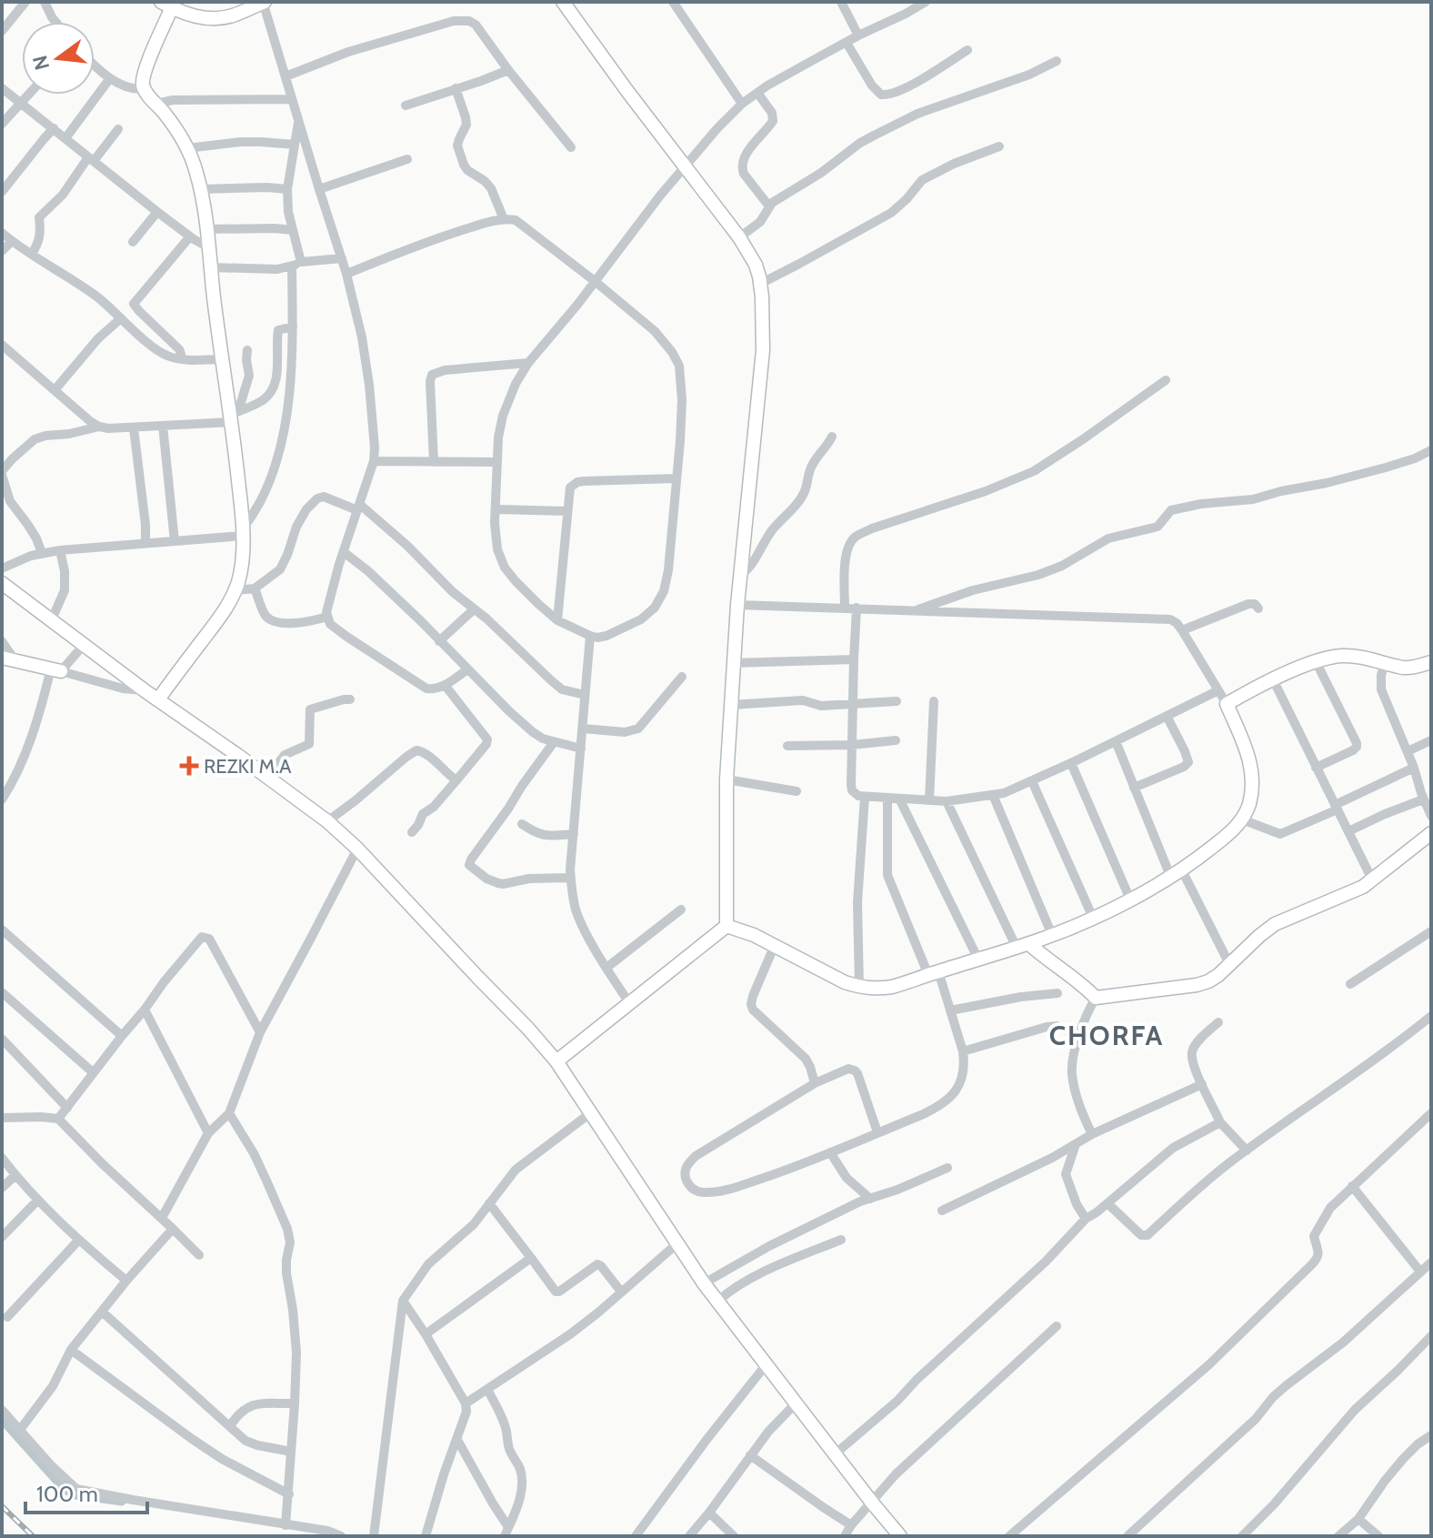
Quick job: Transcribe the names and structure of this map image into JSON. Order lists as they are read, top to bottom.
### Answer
{
  "districts": ["CHORFA"],
  "places": {
    "health": ["REZKI M.A"]
  },
  "scale_bar": "100 m",
  "north": "left"
}
